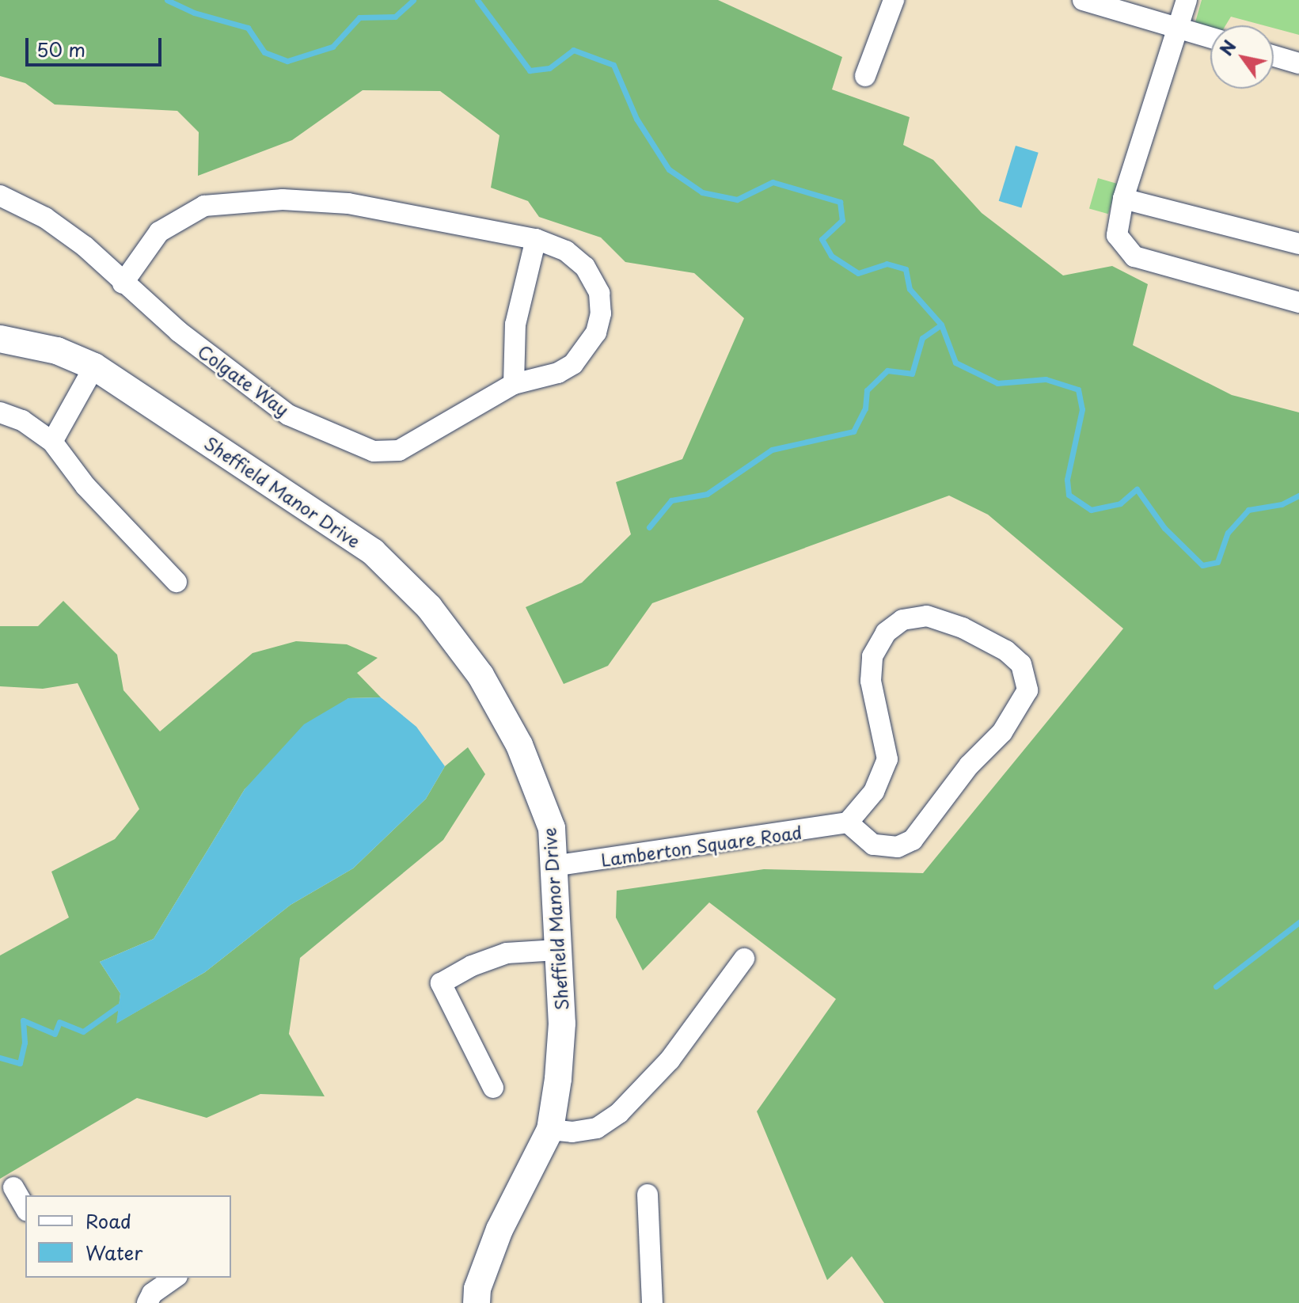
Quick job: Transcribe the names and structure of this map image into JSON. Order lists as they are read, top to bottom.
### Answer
{
  "streets": {
    "street": ["Colgate Way", "Sheffield Manor Drive", "Lamberton Square Road"]
  },
  "crossings": [
    ["Sheffield Manor Drive", "Lamberton Square Road"]
  ],
  "legend": ["Road", "Water"],
  "scale_bar": "50 m",
  "north": "top left"
}
